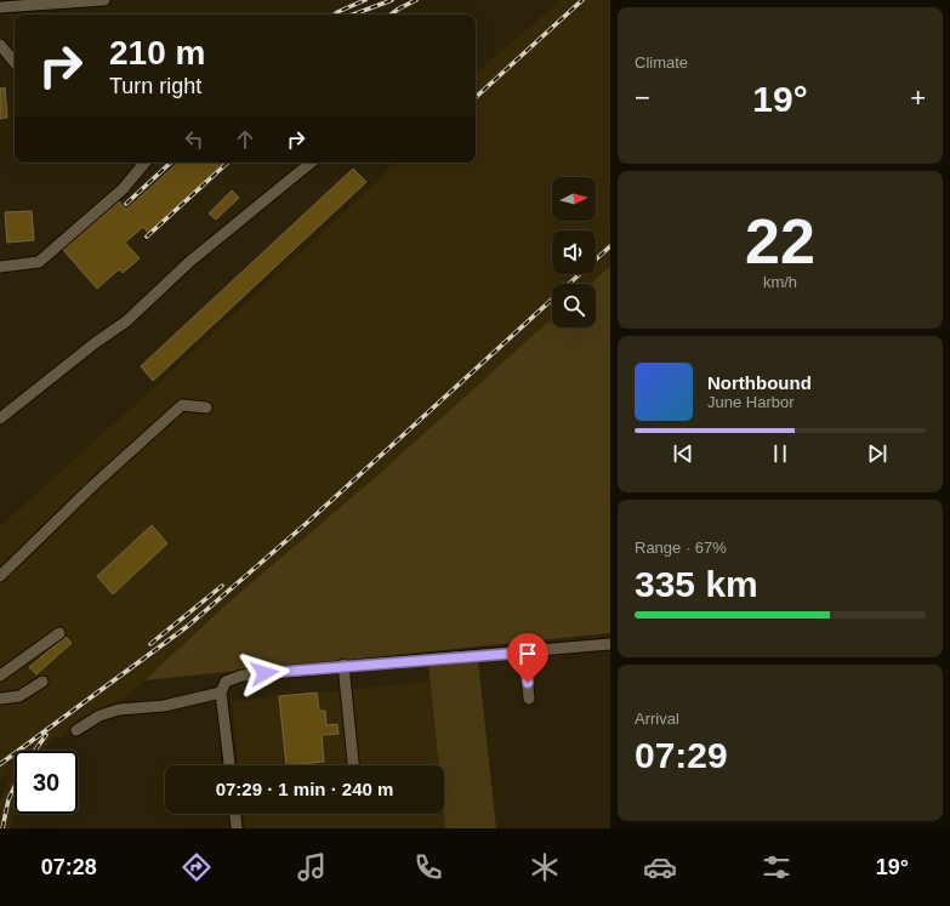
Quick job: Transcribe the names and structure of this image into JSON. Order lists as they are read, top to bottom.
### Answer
{
  "north": "right",
  "page": {
    "tile": [
      "Climate",
      ["22", "km/h"],
      ["Range · 67%", "335 km"],
      ["Arrival", "07:29"]
    ],
    "turn": ["210 m", "Turn right"],
    "heat": ["−", "19°", "+"],
    "song": ["Northbound", "June Harbor"],
    "limit": "30",
    "trip": "07:29 · 1 min · 240 m",
    "tabs": ["07:28", "19°"]
  }
}
